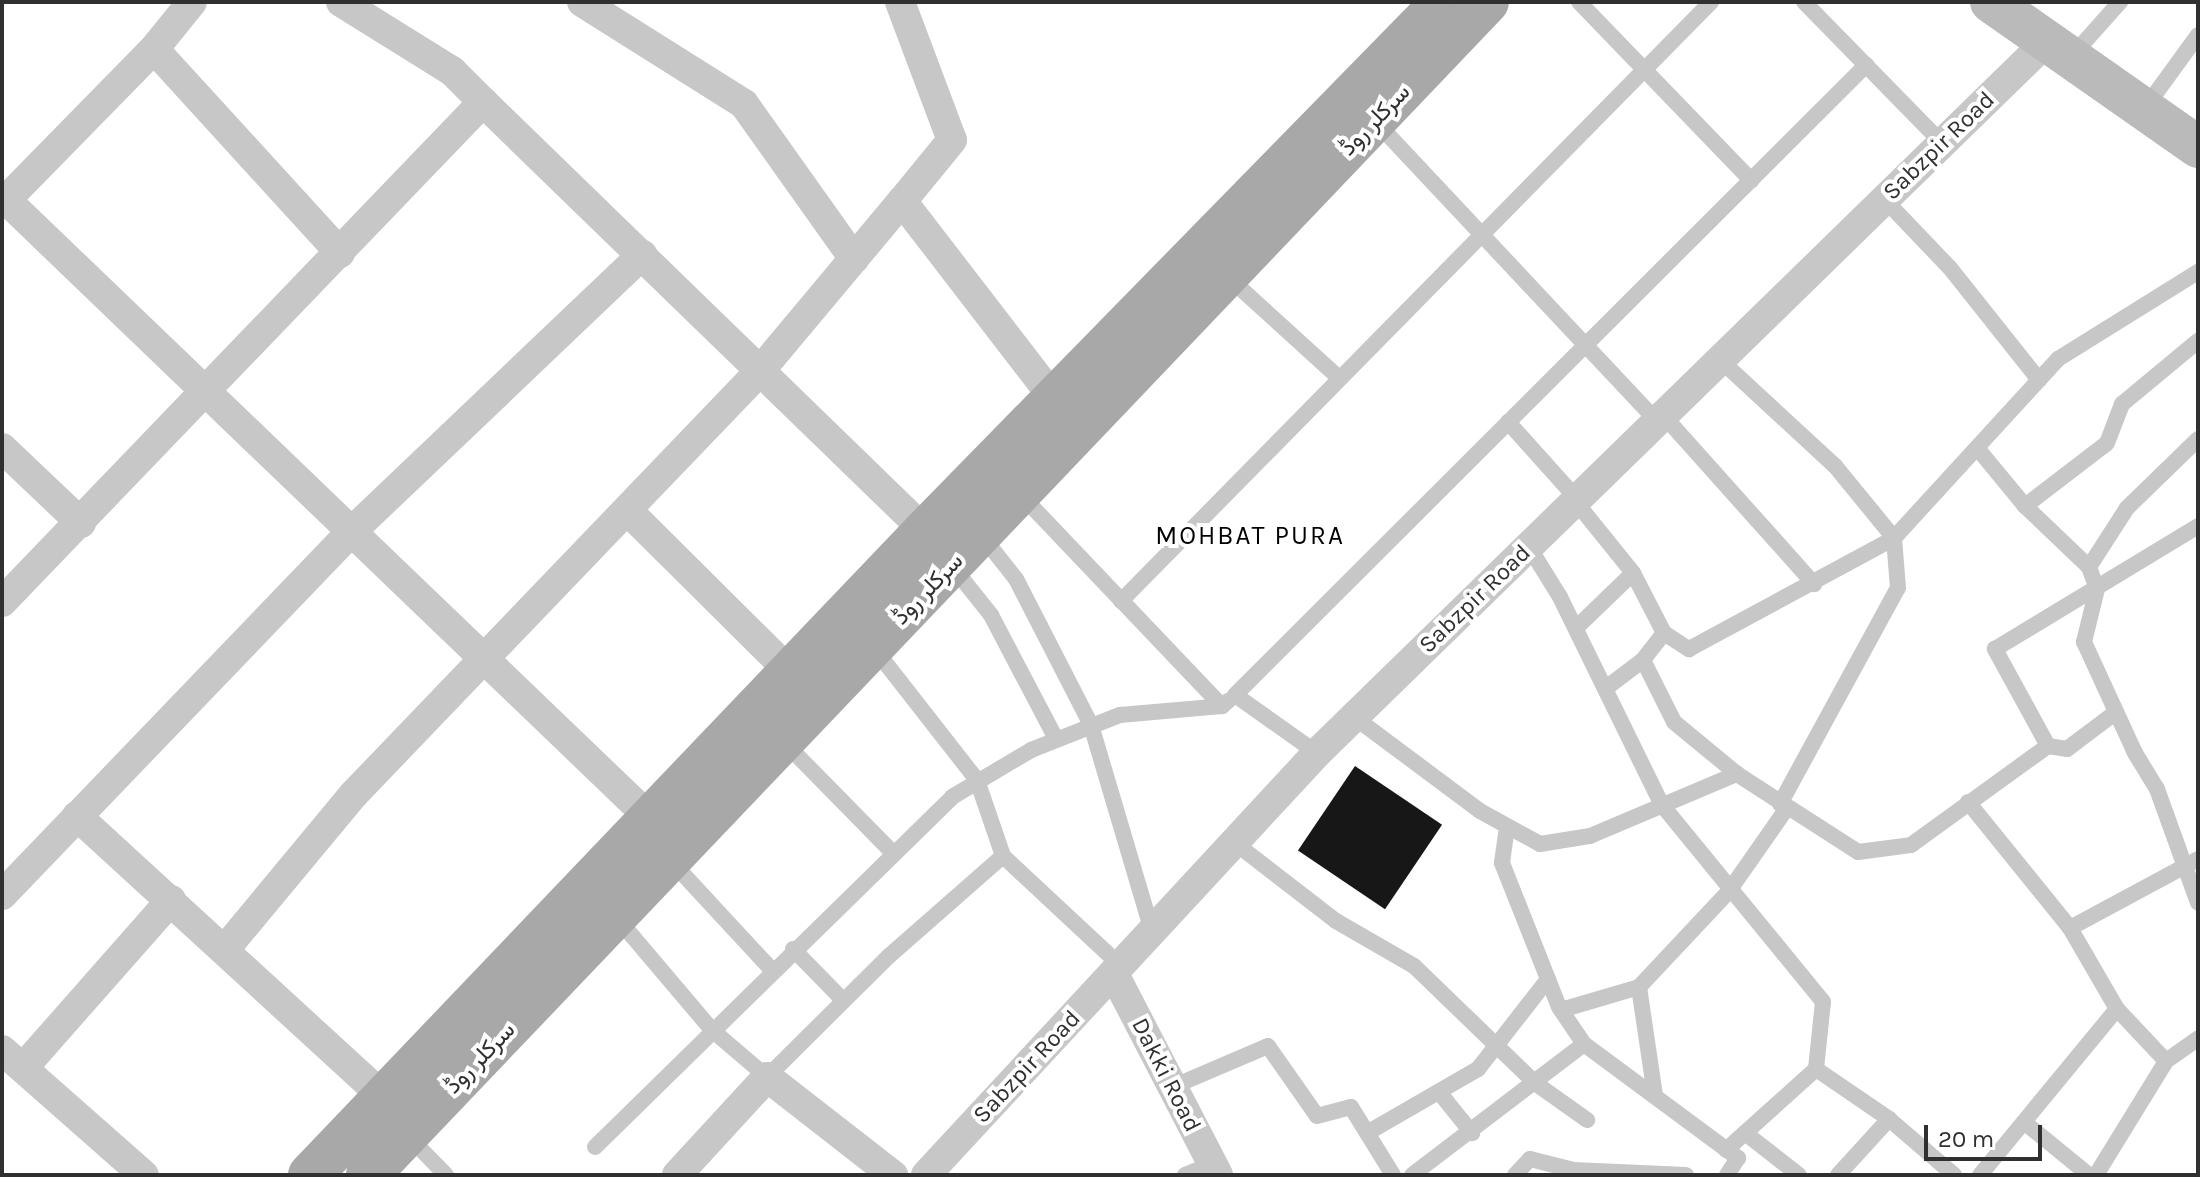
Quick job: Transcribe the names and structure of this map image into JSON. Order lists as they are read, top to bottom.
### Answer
{
  "streets": {
    "main road": ["سرکلر روڈ"],
    "street": ["Sabzpir Road", "Dakki Road"]
  },
  "crossings": [
    ["Sabzpir Road", "Dakki Road"]
  ],
  "districts": ["MOHBAT PURA"],
  "scale_bar": "20 m"
}
